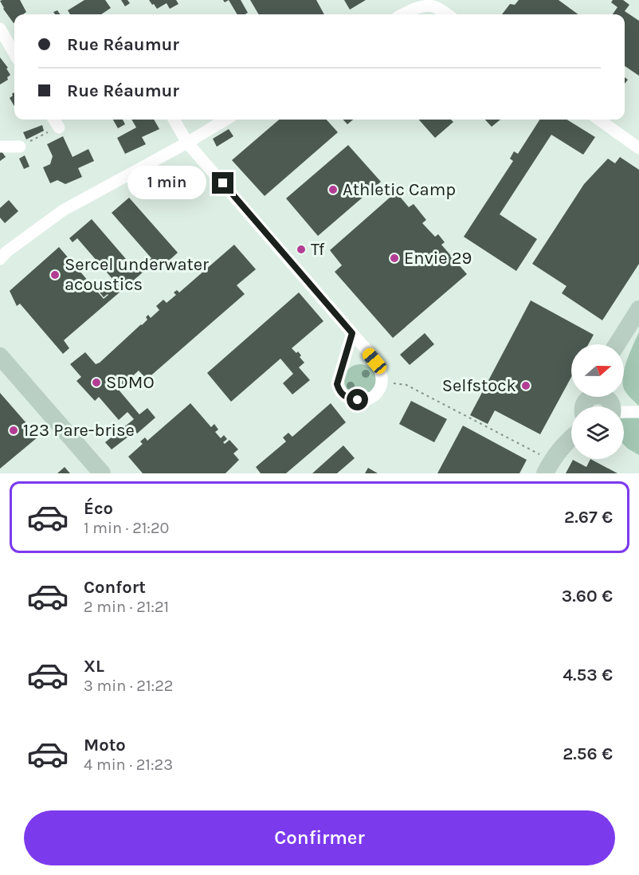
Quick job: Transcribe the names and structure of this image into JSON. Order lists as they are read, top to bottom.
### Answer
{
  "places": [
    "Athletic Camp",
    "Tf",
    "Envie 29",
    "Sercel underwater acoustics",
    "SDMO",
    "Selfstock",
    "123 Pare-brise"
  ],
  "north": "right",
  "page": {
    "banner": ["Rue Réaumur", "Rue Réaumur"],
    "bubble": "1 min",
    "list": [
      {
        "name": "Éco",
        "note": "1 min · 21:20",
        "value": "2.67 €"
      },
      {
        "name": "Confort",
        "note": "2 min · 21:21",
        "value": "3.60 €"
      },
      {
        "name": "XL",
        "note": "3 min · 21:22",
        "value": "4.53 €"
      },
      {
        "name": "Moto",
        "note": "4 min · 21:23",
        "value": "2.56 €"
      }
    ],
    "buttons": "Confirmer"
  }
}
